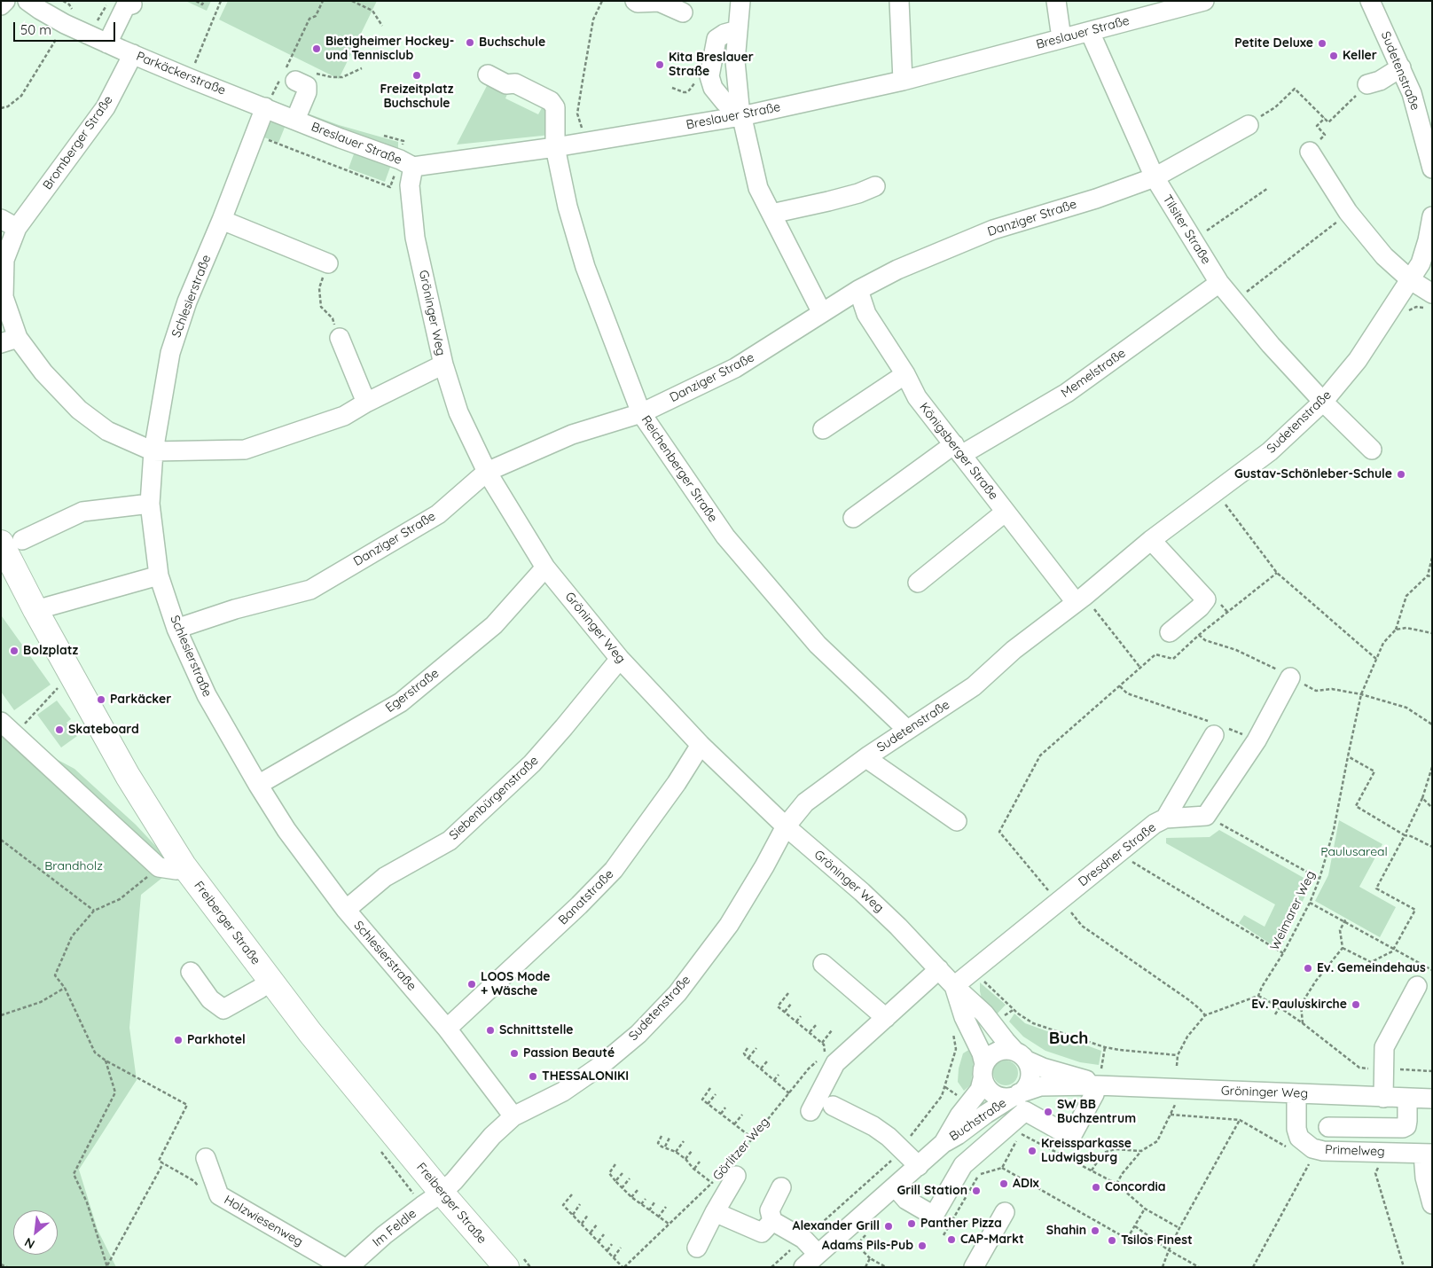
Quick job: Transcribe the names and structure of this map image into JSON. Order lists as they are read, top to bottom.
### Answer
{
  "streets": {
    "main road": ["Freiberger Straße"],
    "street": [
      "Breslauer Straße",
      "Sudetenstraße",
      "Parkäckerstraße",
      "Bromberger Straße",
      "Danziger Straße",
      "Tilsiter Straße",
      "Schlesierstraße",
      "Gröninger Weg",
      "Memelstraße",
      "Königsberger Straße",
      "Reichenberger Straße",
      "Egerstraße",
      "Siebenbürgenstraße",
      "Dresdner Straße",
      "Banatstraße",
      "Buchstraße",
      "Primelweg",
      "Holzwiesenweg",
      "Im Feldle"
    ],
    "path": ["Weimarer Weg", "Görlitzer Weg"]
  },
  "crossings": [
    ["Breslauer Straße", "Parkäckerstraße"],
    ["Breslauer Straße", "Tilsiter Straße"],
    ["Breslauer Straße", "Schlesierstraße"],
    ["Breslauer Straße", "Gröninger Weg"],
    ["Breslauer Straße", "Reichenberger Straße"],
    ["Sudetenstraße", "Tilsiter Straße"],
    ["Sudetenstraße", "Schlesierstraße"],
    ["Sudetenstraße", "Gröninger Weg"],
    ["Sudetenstraße", "Königsberger Straße"],
    ["Sudetenstraße", "Reichenberger Straße"],
    ["Sudetenstraße", "Freiberger Straße"],
    ["Sudetenstraße", "Im Feldle"],
    ["Parkäckerstraße", "Bromberger Straße"],
    ["Parkäckerstraße", "Schlesierstraße"],
    ["Bromberger Straße", "Schlesierstraße"],
    ["Danziger Straße", "Tilsiter Straße"],
    ["Danziger Straße", "Schlesierstraße"],
    ["Danziger Straße", "Gröninger Weg"],
    ["Danziger Straße", "Königsberger Straße"],
    ["Danziger Straße", "Reichenberger Straße"],
    ["Tilsiter Straße", "Memelstraße"],
    ["Schlesierstraße", "Egerstraße"],
    ["Schlesierstraße", "Siebenbürgenstraße"],
    ["Schlesierstraße", "Banatstraße"],
    ["Gröninger Weg", "Egerstraße"],
    ["Gröninger Weg", "Siebenbürgenstraße"],
    ["Gröninger Weg", "Dresdner Straße"],
    ["Gröninger Weg", "Banatstraße"],
    ["Gröninger Weg", "Buchstraße"],
    ["Gröninger Weg", "Primelweg"],
    ["Memelstraße", "Königsberger Straße"],
    ["Freiberger Straße", "Im Feldle"]
  ],
  "districts": ["Buch"],
  "parks": ["Paulusareal", "Brandholz"],
  "places": [
    "Buchschule",
    "Petite Deluxe",
    "Bietigheimer Hockey- und Tennisclub",
    "Keller",
    "Kita Breslauer Straße",
    "Freizeitplatz Buchschule",
    "Gustav-Schönleber-Schule",
    "Bolzplatz",
    "Parkäcker",
    "Skateboard",
    "Ev. Gemeindehaus",
    "LOOS Mode + Wäsche",
    "Ev. Pauluskirche",
    "Schnittstelle",
    "Parkhotel",
    "Passion Beauté",
    "THESSALONIKI",
    "SW BB Buchzentrum",
    "Kreissparkasse Ludwigsburg",
    "ADIx",
    "Concordia",
    "Grill Station",
    "Panther Pizza",
    "Alexander Grill",
    "Shahin",
    "CAP-Markt",
    "Tsilos Finest",
    "Adams Pils-Pub"
  ],
  "scale_bar": "50 m",
  "north": "bottom left"
}
